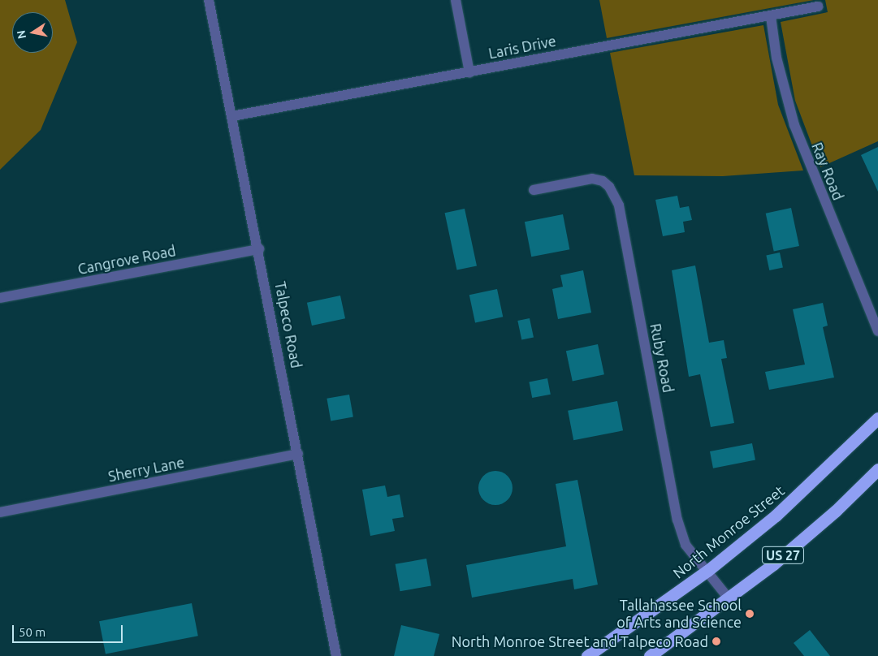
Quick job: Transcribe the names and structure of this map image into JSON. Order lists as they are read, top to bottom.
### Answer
{
  "streets": {
    "highway": ["North Monroe Street", "US 27"],
    "street": [
      "Laris Drive",
      "Ray Road",
      "Cangrove Road",
      "Talpeco Road",
      "Ruby Road",
      "Sherry Lane"
    ]
  },
  "crossings": [
    ["Laris Drive", "Ray Road"],
    ["Laris Drive", "Talpeco Road"],
    ["Cangrove Road", "Talpeco Road"],
    ["Talpeco Road", "Sherry Lane"],
    ["Ruby Road", "North Monroe Street"],
    ["Ruby Road", "US 27"]
  ],
  "places": ["Tallahassee School of Arts and Science", "North Monroe Street and Talpeco Road"],
  "scale_bar": "50 m",
  "north": "left"
}
